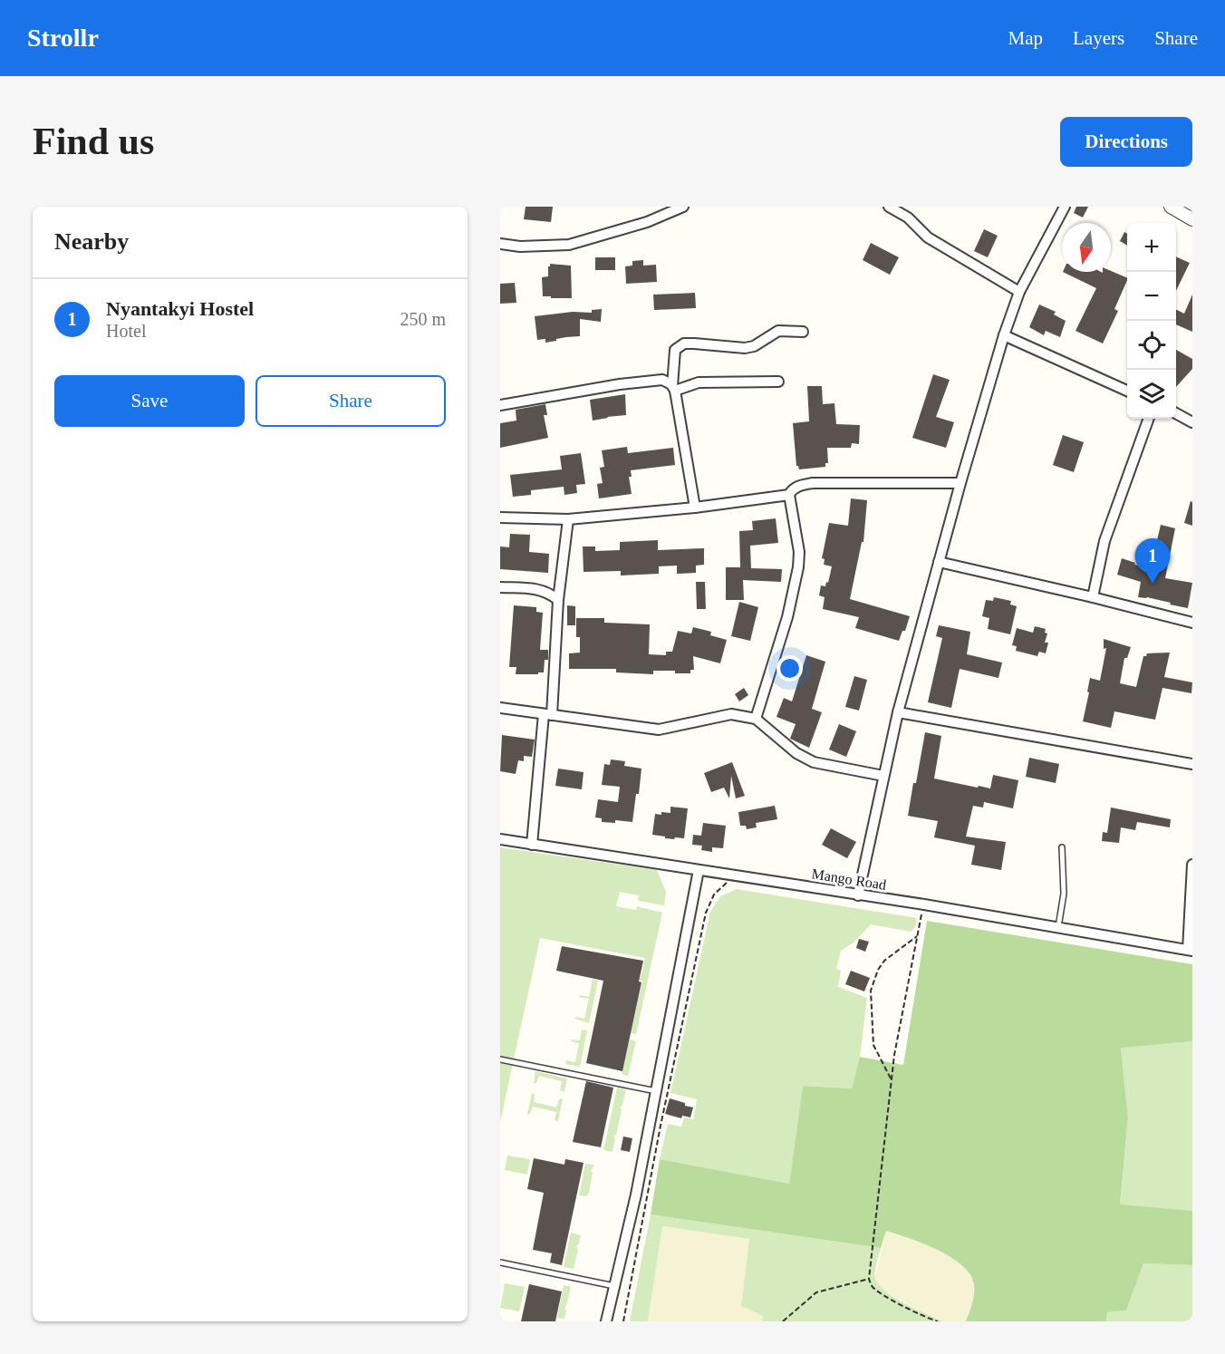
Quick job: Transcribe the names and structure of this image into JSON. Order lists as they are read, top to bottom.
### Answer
{
  "streets": {
    "street": ["Mango Road"]
  },
  "north": "bottom",
  "page": {
    "header": "Strollr",
    "nav": ["Map", "Layers", "Share"],
    "buttons": [
      "Directions",
      ["Save", "Share"]
    ],
    "title": "Find us",
    "heading": "Nearby",
    "map_buttons": ["+", "−"],
    "list": [
      {
        "mark": "1",
        "name": "Nyantakyi Hostel",
        "note": "Hotel",
        "value": "250 m"
      }
    ],
    "pins": "1"
  }
}
